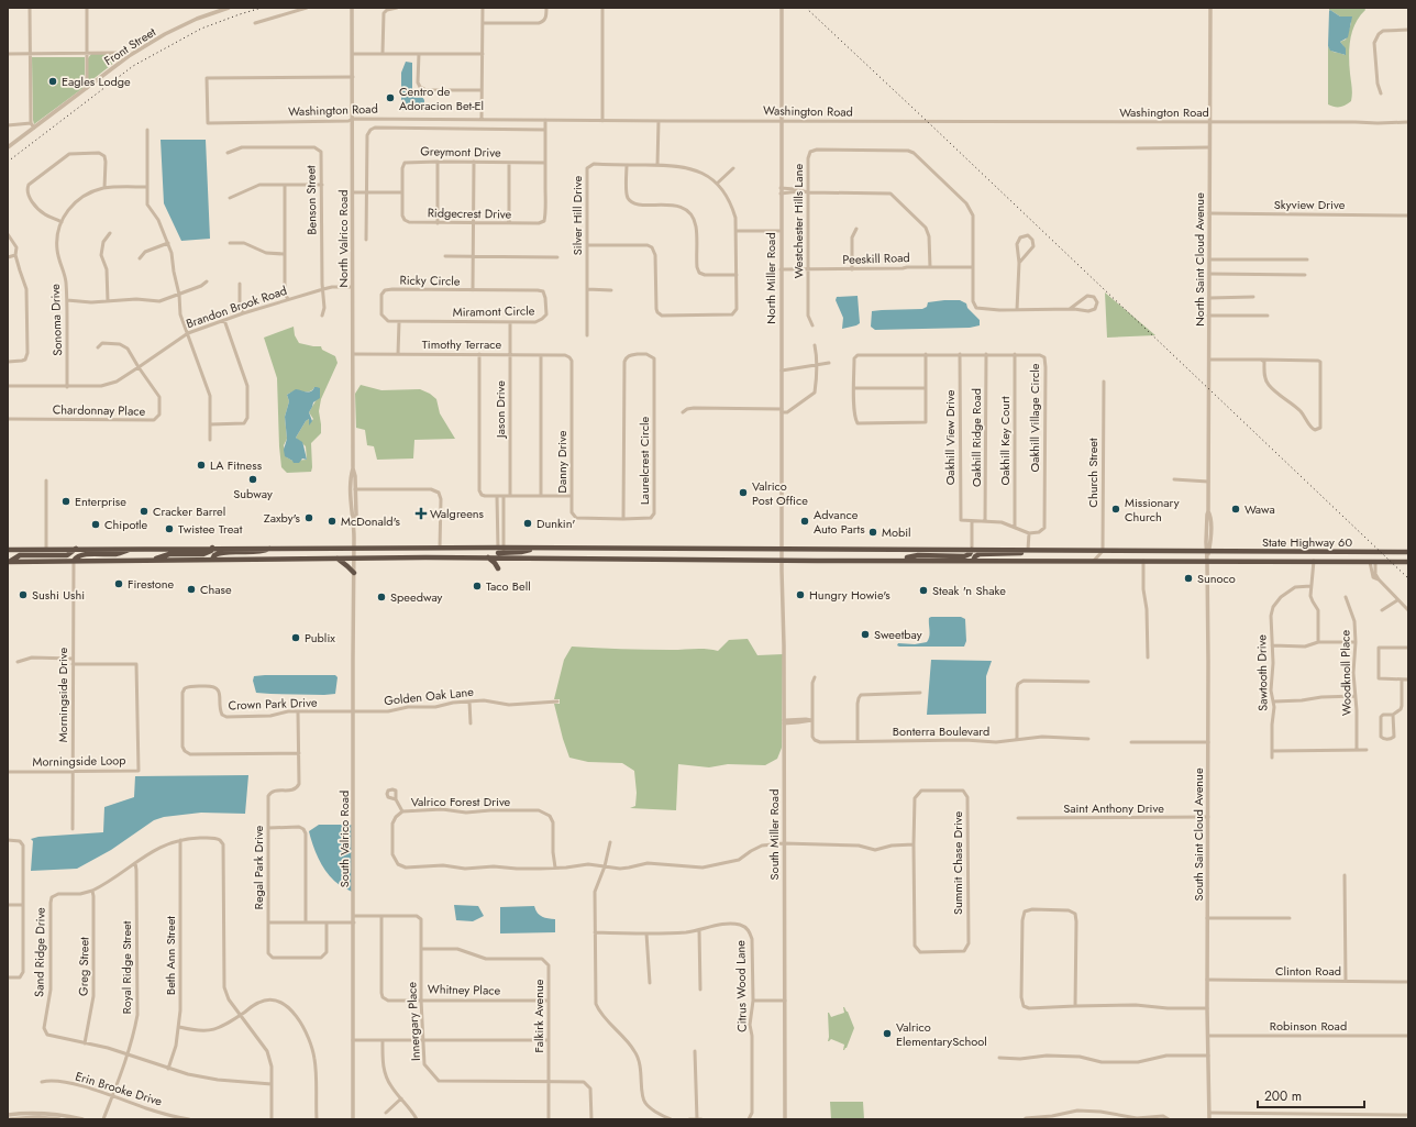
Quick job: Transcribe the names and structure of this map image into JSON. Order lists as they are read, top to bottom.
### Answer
{
  "streets": {
    "highway": ["State Highway 60"],
    "street": [
      "Front Street",
      "Washington Road",
      "Greymont Drive",
      "Benson Street",
      "Skyview Drive",
      "Ridgecrest Drive",
      "Silver Hill Drive",
      "Westchester Hills Lane",
      "North Valrico Road",
      "Peeskill Road",
      "North Saint Cloud Avenue",
      "North Miller Road",
      "Ricky Circle",
      "Brandon Brook Road",
      "Miramont Circle",
      "Sonoma Drive",
      "Timothy Terrace",
      "Jason Drive",
      "Chardonnay Place",
      "Oakhill Village Circle",
      "Oakhill View Drive",
      "Oakhill Ridge Road",
      "Oakhill Key Court",
      "Laurelcrest Circle",
      "Danny Drive",
      "Church Street",
      "Sawtooth Drive",
      "Woodknoll Place",
      "Morningside Drive",
      "Golden Oak Lane",
      "Crown Park Drive",
      "Bonterra Boulevard",
      "Morningside Loop",
      "Valrico Forest Drive",
      "Saint Anthony Drive",
      "South Miller Road",
      "South Saint Cloud Avenue",
      "South Valrico Road",
      "Summit Chase Drive",
      "Regal Park Drive",
      "Sand Ridge Drive",
      "Beth Ann Street",
      "Greg Street",
      "Royal Ridge Street",
      "Clinton Road",
      "Citrus Wood Lane",
      "Whitney Place",
      "Falkirk Avenue",
      "Innergary Place",
      "Robinson Road",
      "Erin Brooke Drive"
    ]
  },
  "crossings": [
    ["Washington Road", "North Valrico Road"],
    ["Washington Road", "North Saint Cloud Avenue"],
    ["Washington Road", "North Miller Road"],
    ["Greymont Drive", "Ridgecrest Drive"],
    ["Benson Street", "Brandon Brook Road"],
    ["Skyview Drive", "North Saint Cloud Avenue"],
    ["Westchester Hills Lane", "Peeskill Road"],
    ["North Valrico Road", "Brandon Brook Road"],
    ["North Valrico Road", "Timothy Terrace"],
    ["North Valrico Road", "South Valrico Road"],
    ["Peeskill Road", "North Miller Road"],
    ["North Saint Cloud Avenue", "State Highway 60"],
    ["North Saint Cloud Avenue", "South Saint Cloud Avenue"],
    ["North Miller Road", "South Miller Road"],
    ["Ricky Circle", "Miramont Circle"],
    ["Brandon Brook Road", "Sonoma Drive"],
    ["Brandon Brook Road", "Chardonnay Place"],
    ["Miramont Circle", "Jason Drive"],
    ["Timothy Terrace", "Jason Drive"],
    ["Timothy Terrace", "Danny Drive"],
    ["Oakhill Village Circle", "Oakhill View Drive"],
    ["Oakhill Village Circle", "Oakhill Ridge Road"],
    ["Oakhill Village Circle", "Oakhill Key Court"],
    ["Laurelcrest Circle", "Danny Drive"],
    ["Church Street", "State Highway 60"],
    ["State Highway 60", "South Saint Cloud Avenue"],
    ["Morningside Drive", "Morningside Loop"],
    ["Golden Oak Lane", "Crown Park Drive"],
    ["Golden Oak Lane", "South Valrico Road"],
    ["Crown Park Drive", "South Valrico Road"],
    ["Crown Park Drive", "Regal Park Drive"],
    ["Valrico Forest Drive", "South Miller Road"],
    ["Valrico Forest Drive", "Summit Chase Drive"],
    ["Saint Anthony Drive", "South Saint Cloud Avenue"],
    ["South Saint Cloud Avenue", "Clinton Road"],
    ["South Saint Cloud Avenue", "Robinson Road"],
    ["South Valrico Road", "Innergary Place"],
    ["Sand Ridge Drive", "Beth Ann Street"],
    ["Sand Ridge Drive", "Greg Street"],
    ["Sand Ridge Drive", "Royal Ridge Street"],
    ["Royal Ridge Street", "Erin Brooke Drive"],
    ["Whitney Place", "Falkirk Avenue"],
    ["Whitney Place", "Innergary Place"],
    ["Falkirk Avenue", "Innergary Place"]
  ],
  "places": {
    "other": [
      "Eagles Lodge",
      "Centro de Adoracion Bet-El",
      "LA Fitness",
      "Subway",
      "Valrico Post Office",
      "Enterprise",
      "Missionary Church",
      "Wawa",
      "Cracker Barrel",
      "Zaxby's",
      "McDonald's",
      "Advance Auto Parts",
      "Dunkin'",
      "Chipotle",
      "Twistee Treat",
      "Mobil",
      "Sunoco",
      "Firestone",
      "Taco Bell",
      "Chase",
      "Steak 'n Shake",
      "Sushi Ushi",
      "Hungry Howie's",
      "Speedway",
      "Sweetbay",
      "Publix",
      "Valrico ElementarySchool"
    ],
    "health": ["Walgreens"]
  },
  "scale_bar": "200 m"
}
